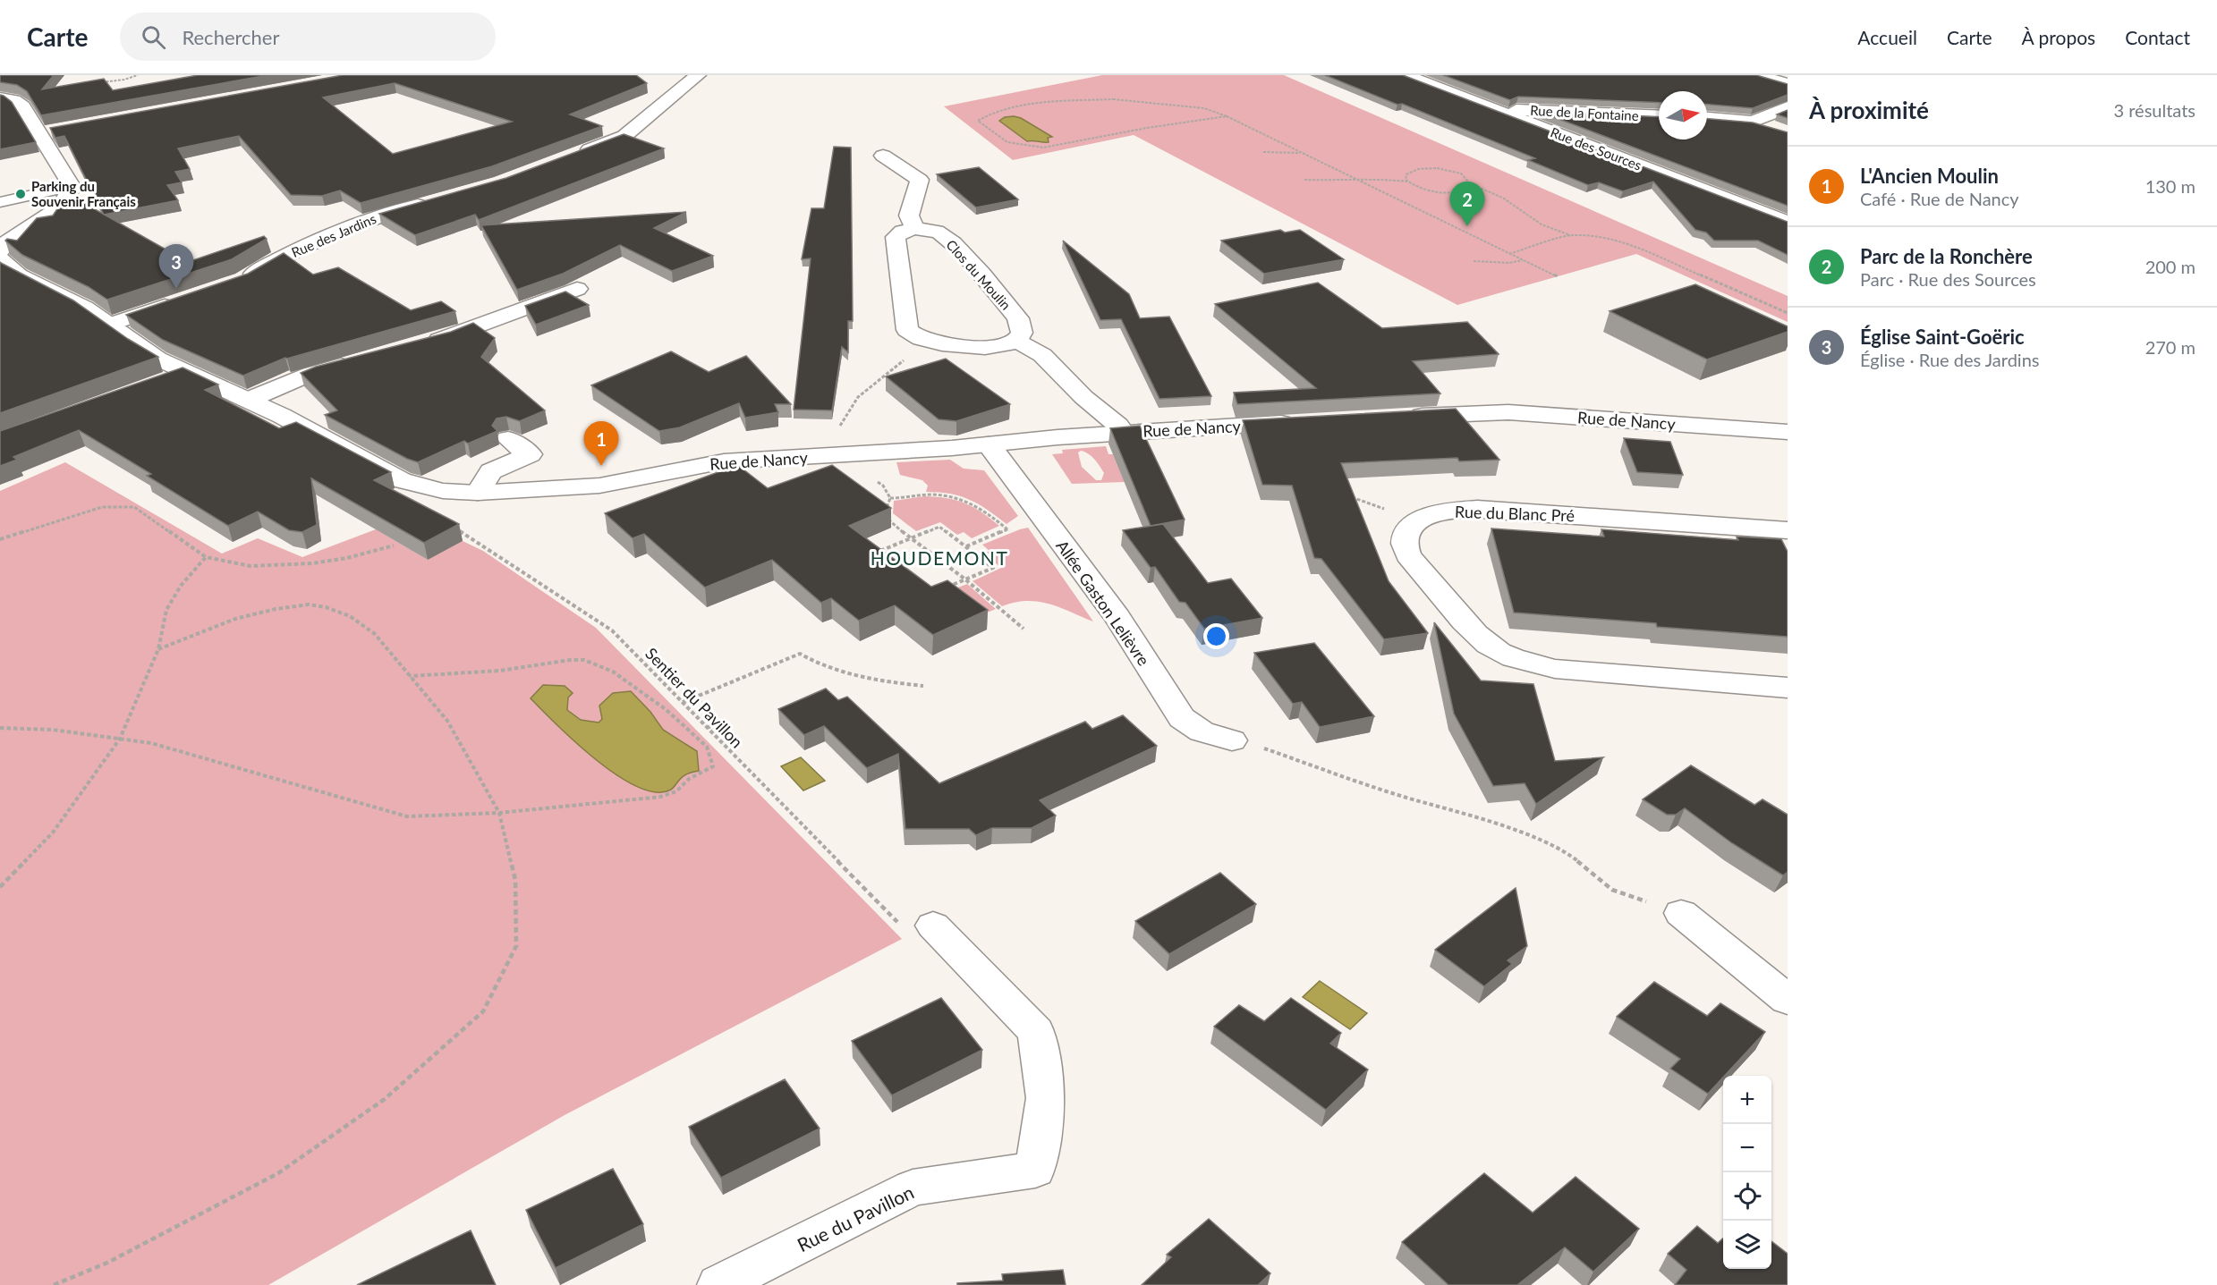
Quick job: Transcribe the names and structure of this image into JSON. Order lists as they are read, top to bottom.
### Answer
{
  "streets": {
    "street": [
      "Rue de la Fontaine",
      "Rue des Sources",
      "Rue des Jardins",
      "Clos du Moulin",
      "Rue de Nancy",
      "Rue du Blanc Pré",
      "Allée Gaston Lelièvre",
      "Rue du Pavillon"
    ],
    "path": ["Sentier du Pavillon"]
  },
  "crossings": [
    ["Rue de la Fontaine", "Rue des Sources"],
    ["Rue de Nancy", "Allée Gaston Lelièvre"],
    ["Sentier du Pavillon", "Rue du Pavillon"]
  ],
  "districts": ["HOUDEMONT"],
  "places": ["Parking du Souvenir Français"],
  "north": "right",
  "page": {
    "header": "Carte",
    "search": "Rechercher",
    "nav": [
      "Accueil",
      "Carte",
      "À propos",
      "Contact"
    ],
    "heading": ["À proximité", "3 résultats"],
    "list": [
      {
        "mark": "1",
        "name": "L'Ancien Moulin",
        "note": "Café · Rue de Nancy",
        "value": "130 m"
      },
      {
        "mark": "2",
        "name": "Parc de la Ronchère",
        "note": "Parc · Rue des Sources",
        "value": "200 m"
      },
      {
        "mark": "3",
        "name": "Église Saint-Goëric",
        "note": "Église · Rue des Jardins",
        "value": "270 m"
      }
    ],
    "pins": ["2", "3", "1"],
    "map_buttons": ["+", "−"]
  }
}
